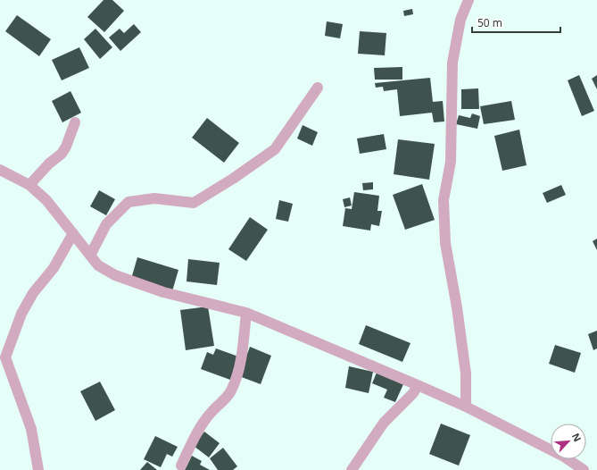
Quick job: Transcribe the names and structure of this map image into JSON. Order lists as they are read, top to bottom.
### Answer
{
  "scale_bar": "50 m",
  "north": "top right"
}
